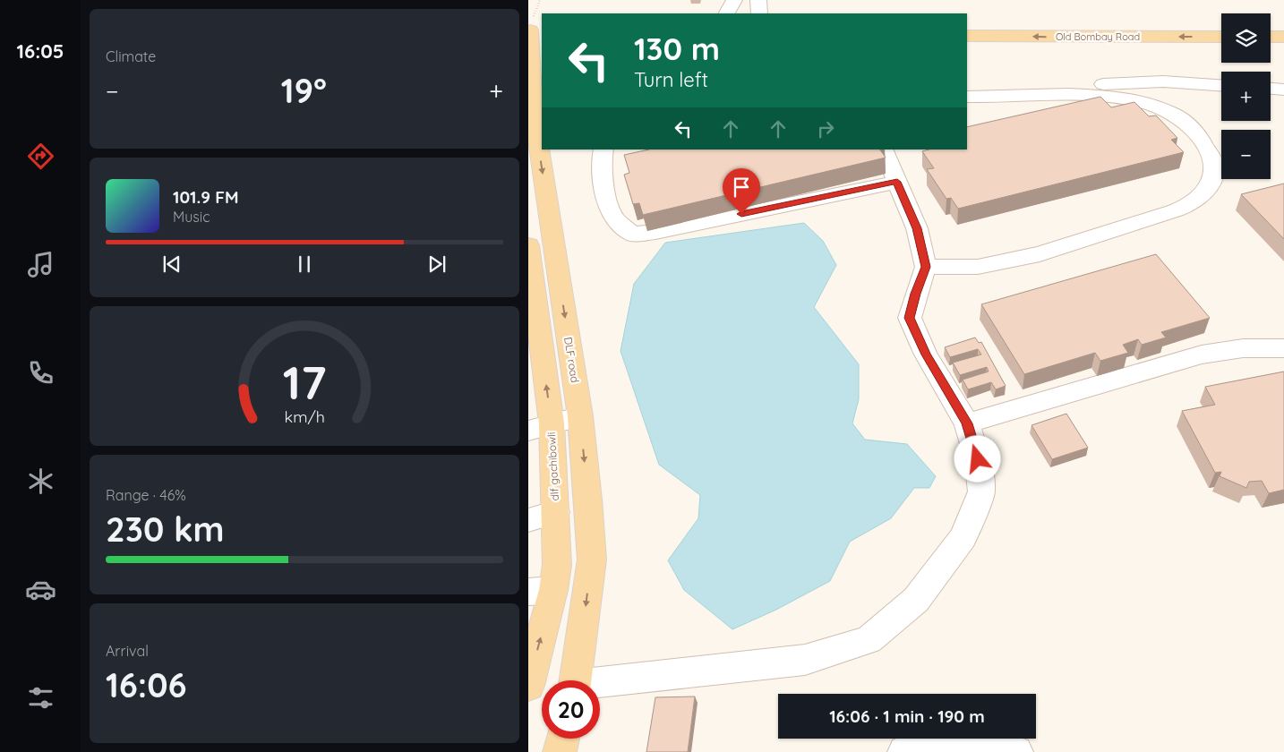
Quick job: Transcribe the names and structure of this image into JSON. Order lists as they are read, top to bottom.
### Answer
{
  "streets": {
    "main road": ["Old Bombay Road", "DLF road", "dlf gachibowli"]
  },
  "one_way": ["DLF road", "dlf gachibowli"],
  "page": {
    "tabs": "16:05",
    "tile": [
      "Climate",
      ["Range · 46%", "230 km"],
      ["Arrival", "16:06"]
    ],
    "map_buttons": ["+", "−"],
    "turn": ["130 m", "Turn left"],
    "heat": ["−", "19°", "+"],
    "song": ["101.9 FM", "Music"],
    "limit": "20",
    "trip": "16:06 · 1 min · 190 m",
    "gauge": ["17", "km/h"]
  }
}
